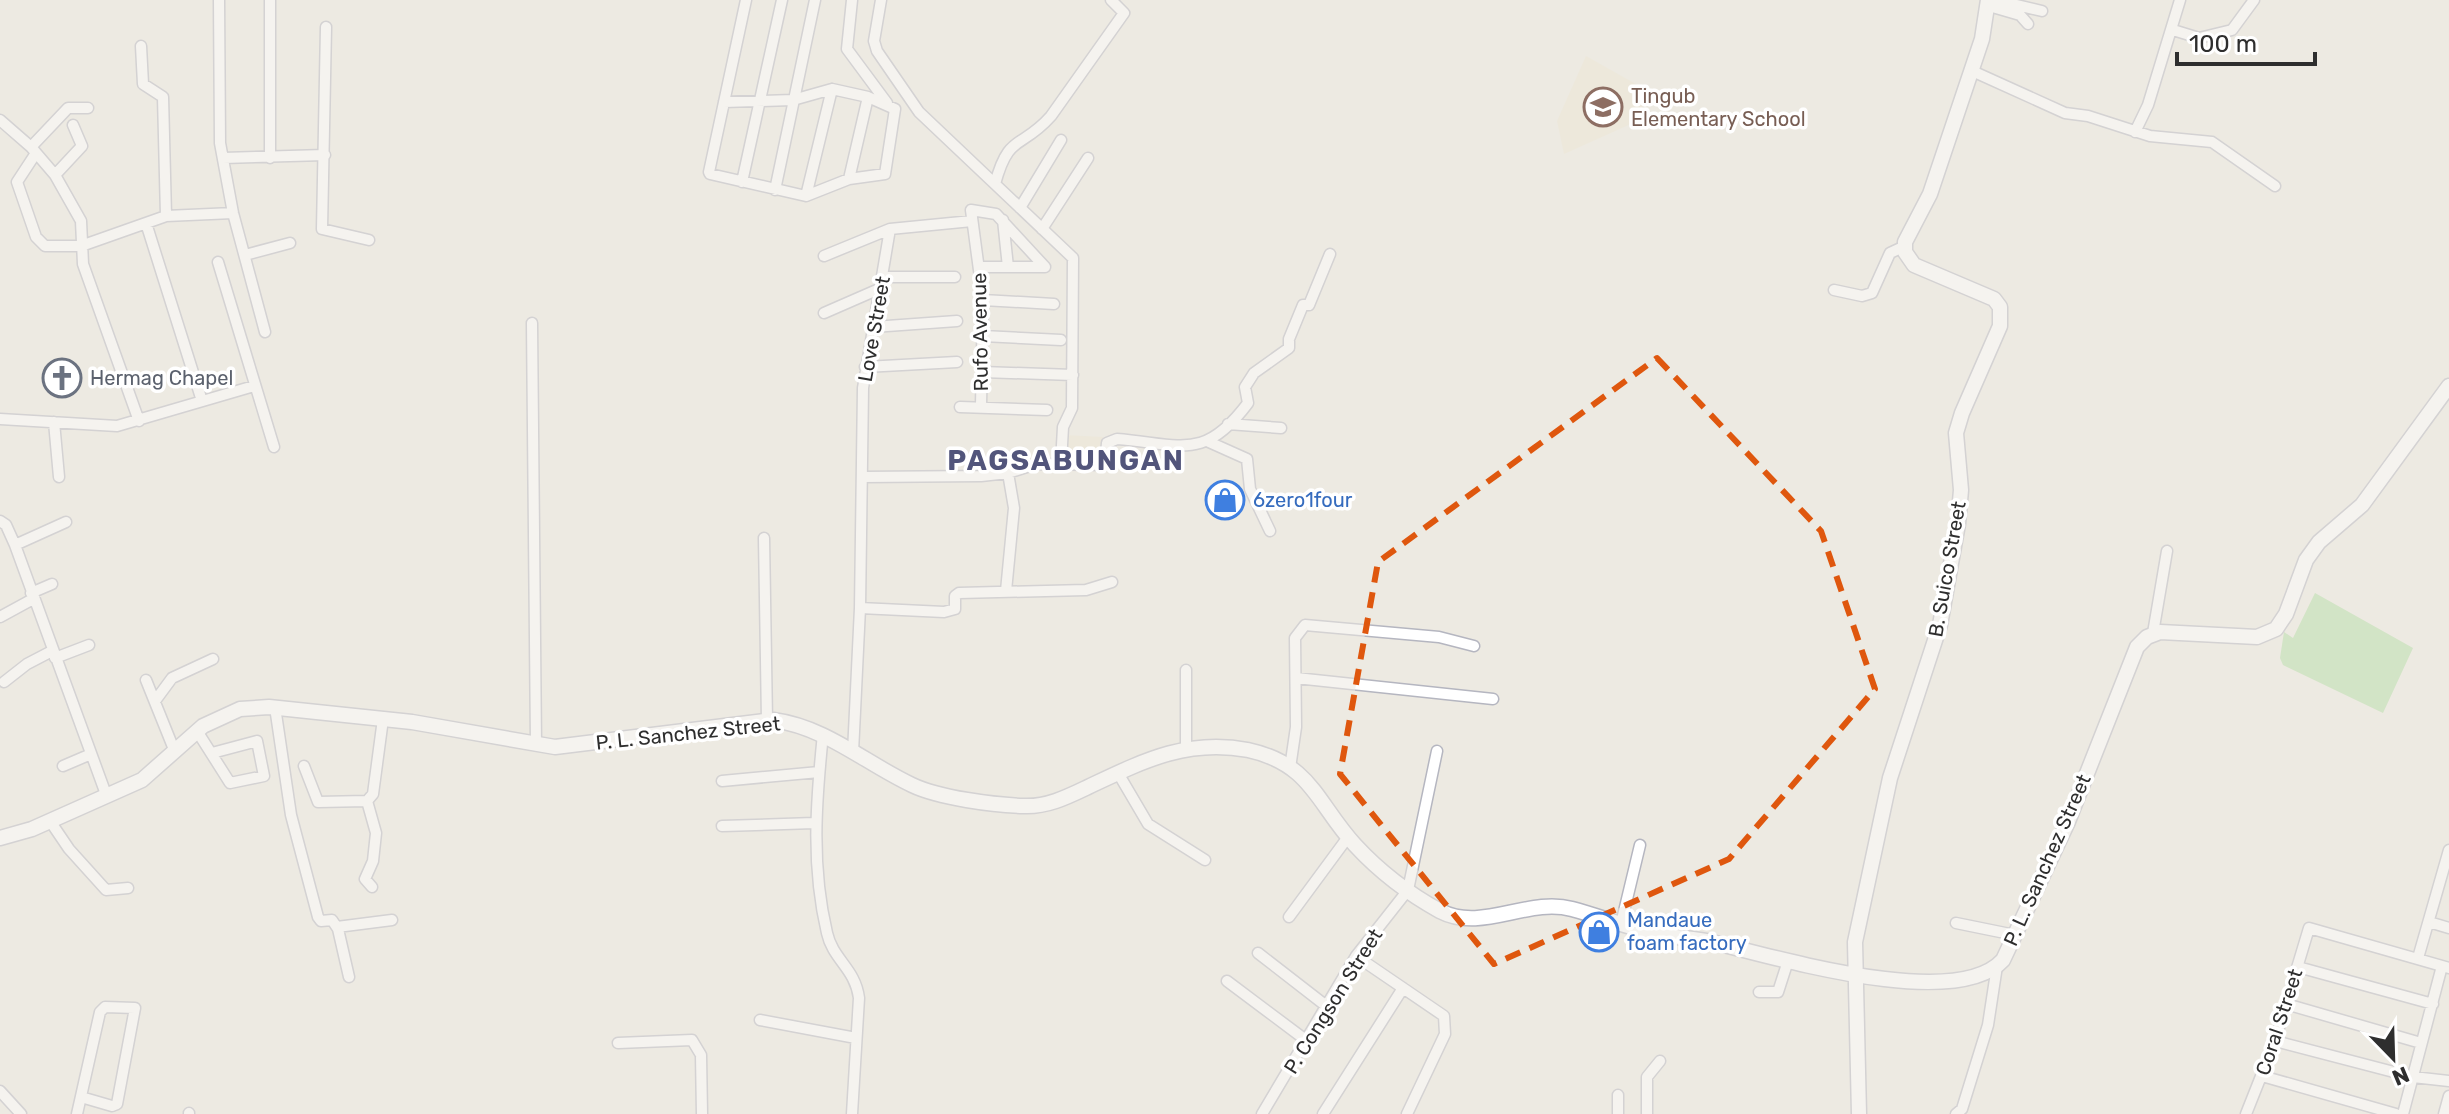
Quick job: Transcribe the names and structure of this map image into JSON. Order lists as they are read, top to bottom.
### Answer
{
  "streets": {
    "street": [
      "Love Street",
      "Rufo Avenue",
      "B. Suico Street",
      "P. L. Sanchez Street",
      "P. Congson Street",
      "Coral Street"
    ]
  },
  "crossings": [
    ["Love Street", "P. L. Sanchez Street"],
    ["B. Suico Street", "P. L. Sanchez Street"],
    ["P. L. Sanchez Street", "P. Congson Street"]
  ],
  "districts": ["PAGSABUNGAN"],
  "places": {
    "school or university": ["Tingub Elementary School"],
    "church": ["Hermag Chapel"],
    "shop": ["6zero1four", "Mandaue foam factory"]
  },
  "scale_bar": "100 m",
  "north": "bottom right"
}
